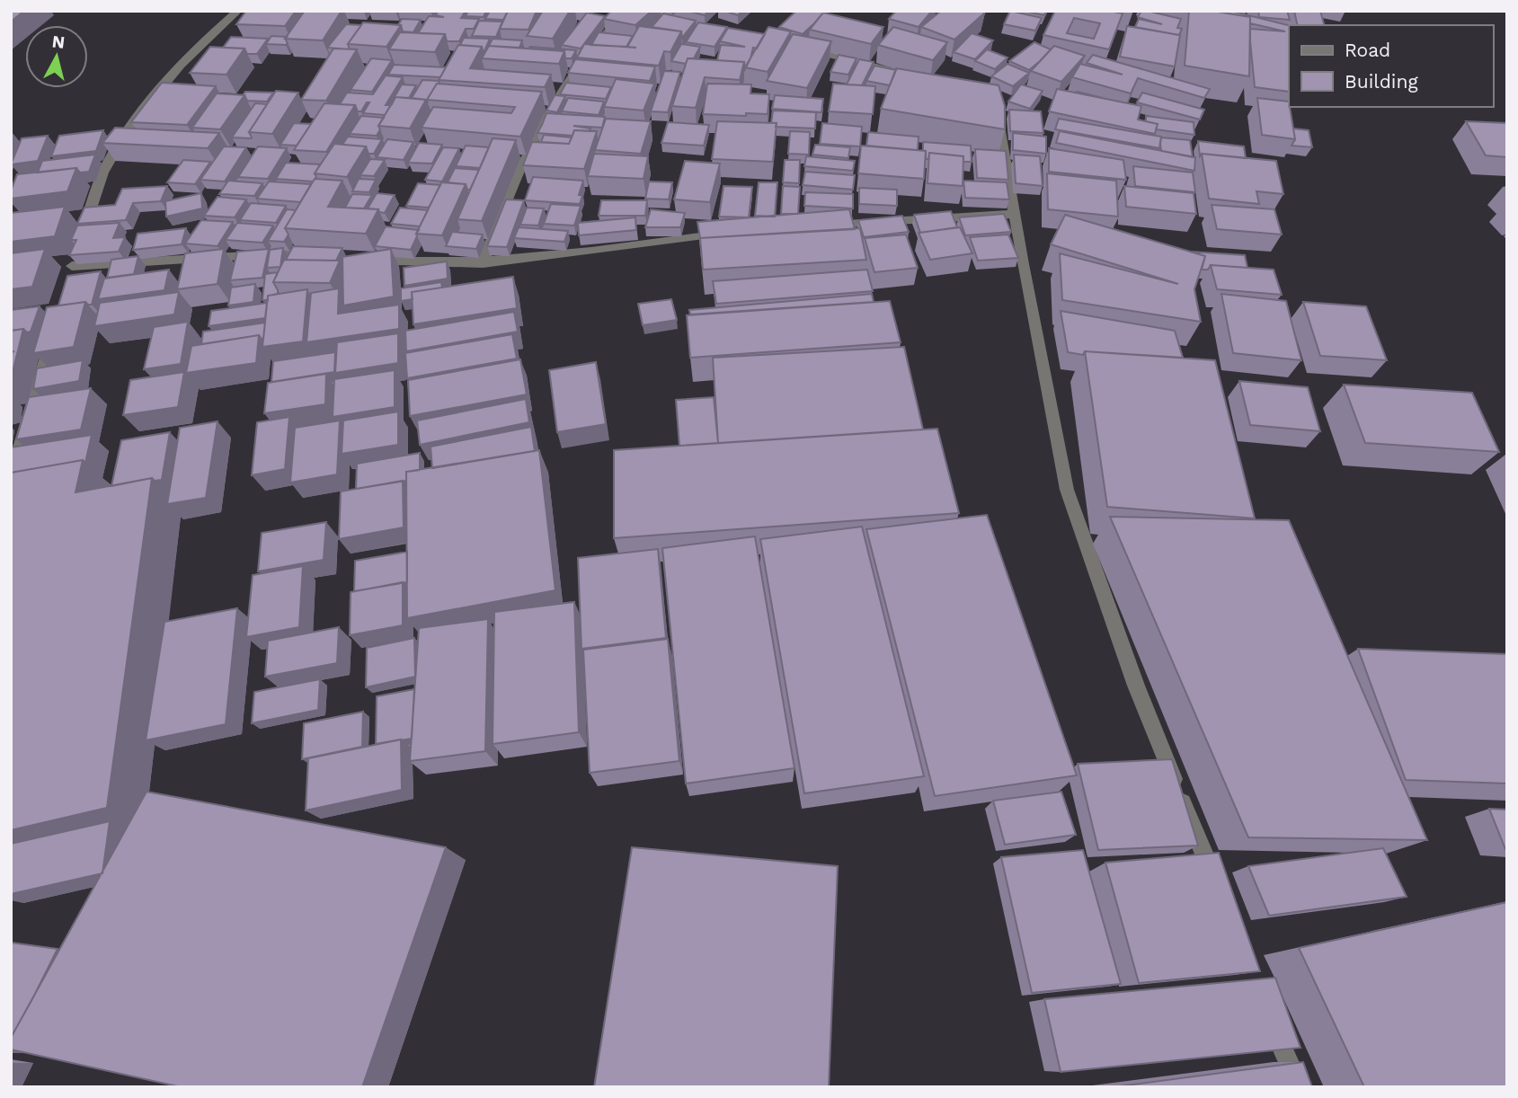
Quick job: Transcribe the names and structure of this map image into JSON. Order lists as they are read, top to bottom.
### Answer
{
  "legend": ["Road", "Building"],
  "north": "top"
}
